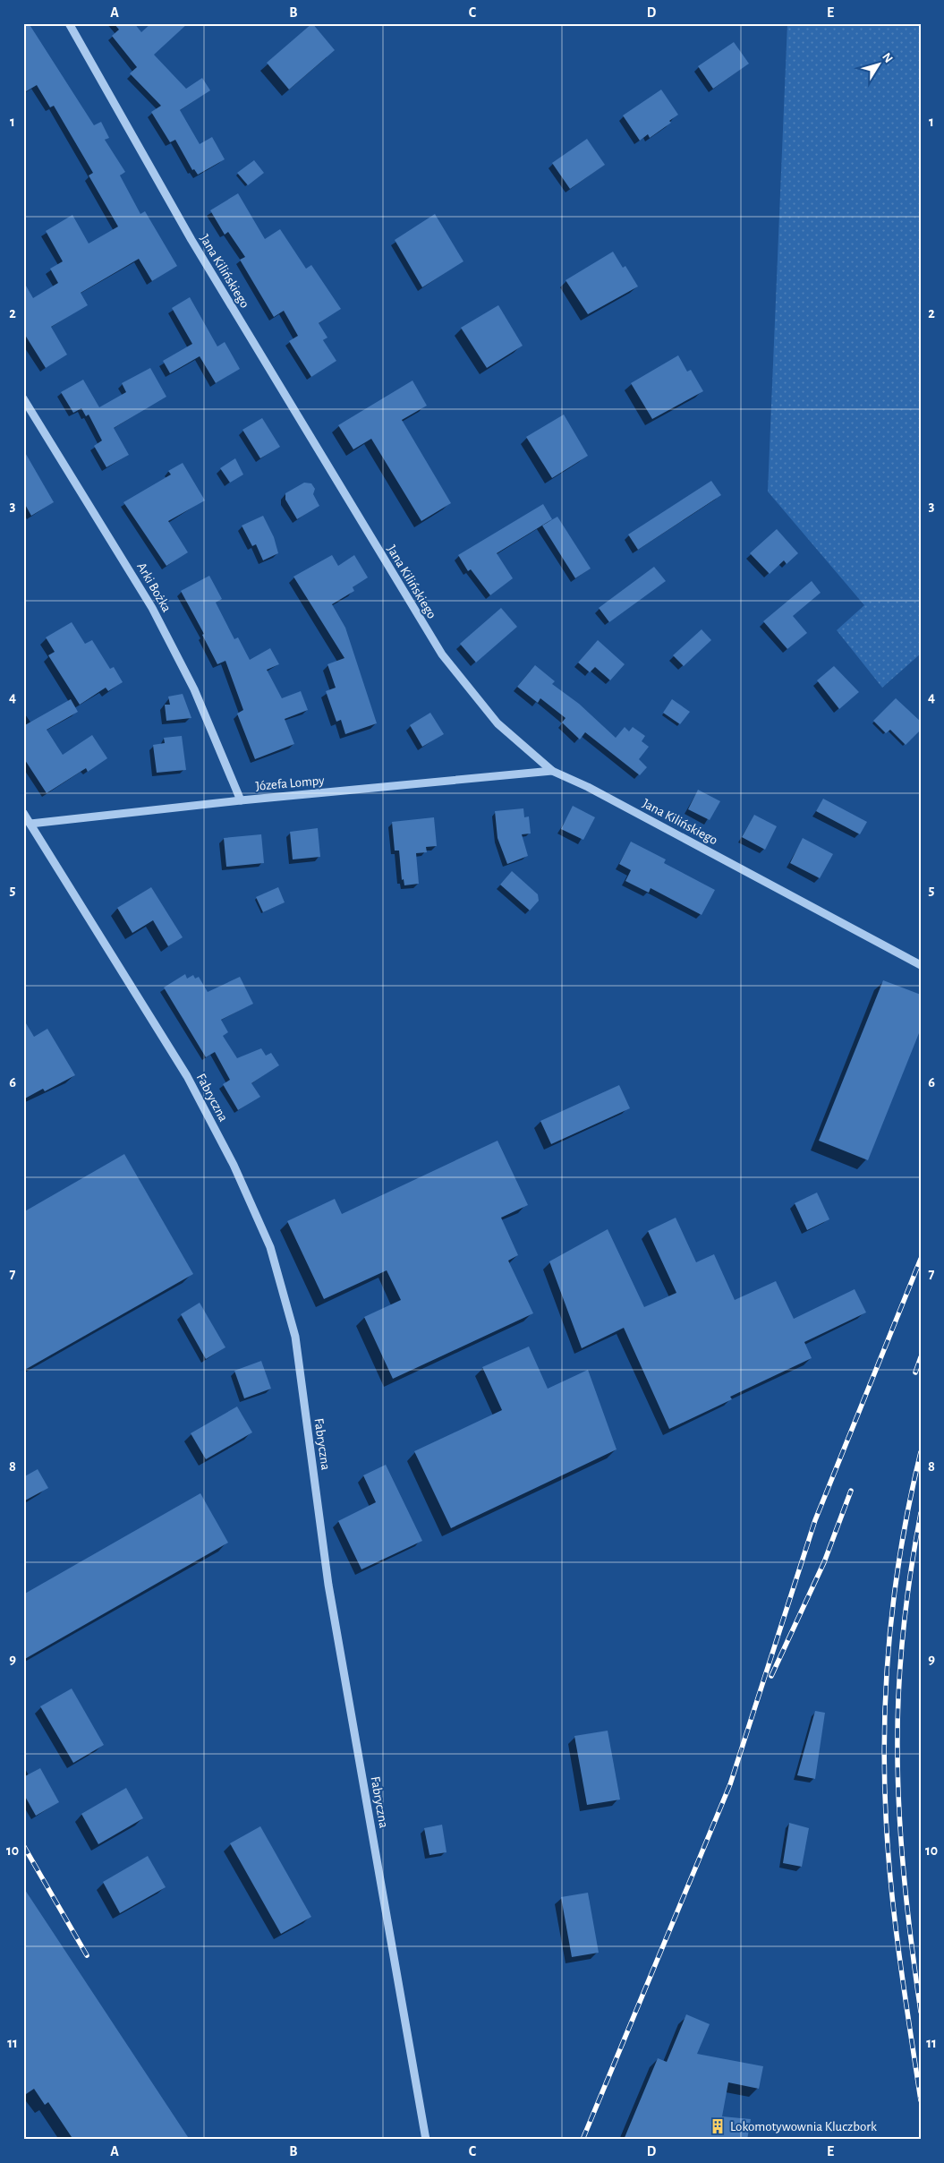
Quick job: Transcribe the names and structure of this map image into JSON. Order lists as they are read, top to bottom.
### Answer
{
  "streets": {
    "street": [
      "Jana Kilińskiego",
      "Arki Bożka",
      "Józefa Lompy",
      "Fabryczna"
    ]
  },
  "crossings": [
    ["Jana Kilińskiego", "Józefa Lompy"],
    ["Arki Bożka", "Józefa Lompy"],
    ["Józefa Lompy", "Fabryczna"]
  ],
  "places": {
    "building": ["Lokomotywownia Kluczbork"]
  },
  "north": "top right",
  "grid": {
    "columns": [
      "A",
      "B",
      "C",
      "D",
      "E"
    ],
    "rows": [
      "1",
      "2",
      "3",
      "4",
      "5",
      "6",
      "7",
      "8",
      "9",
      "10",
      "11"
    ]
  }
}
